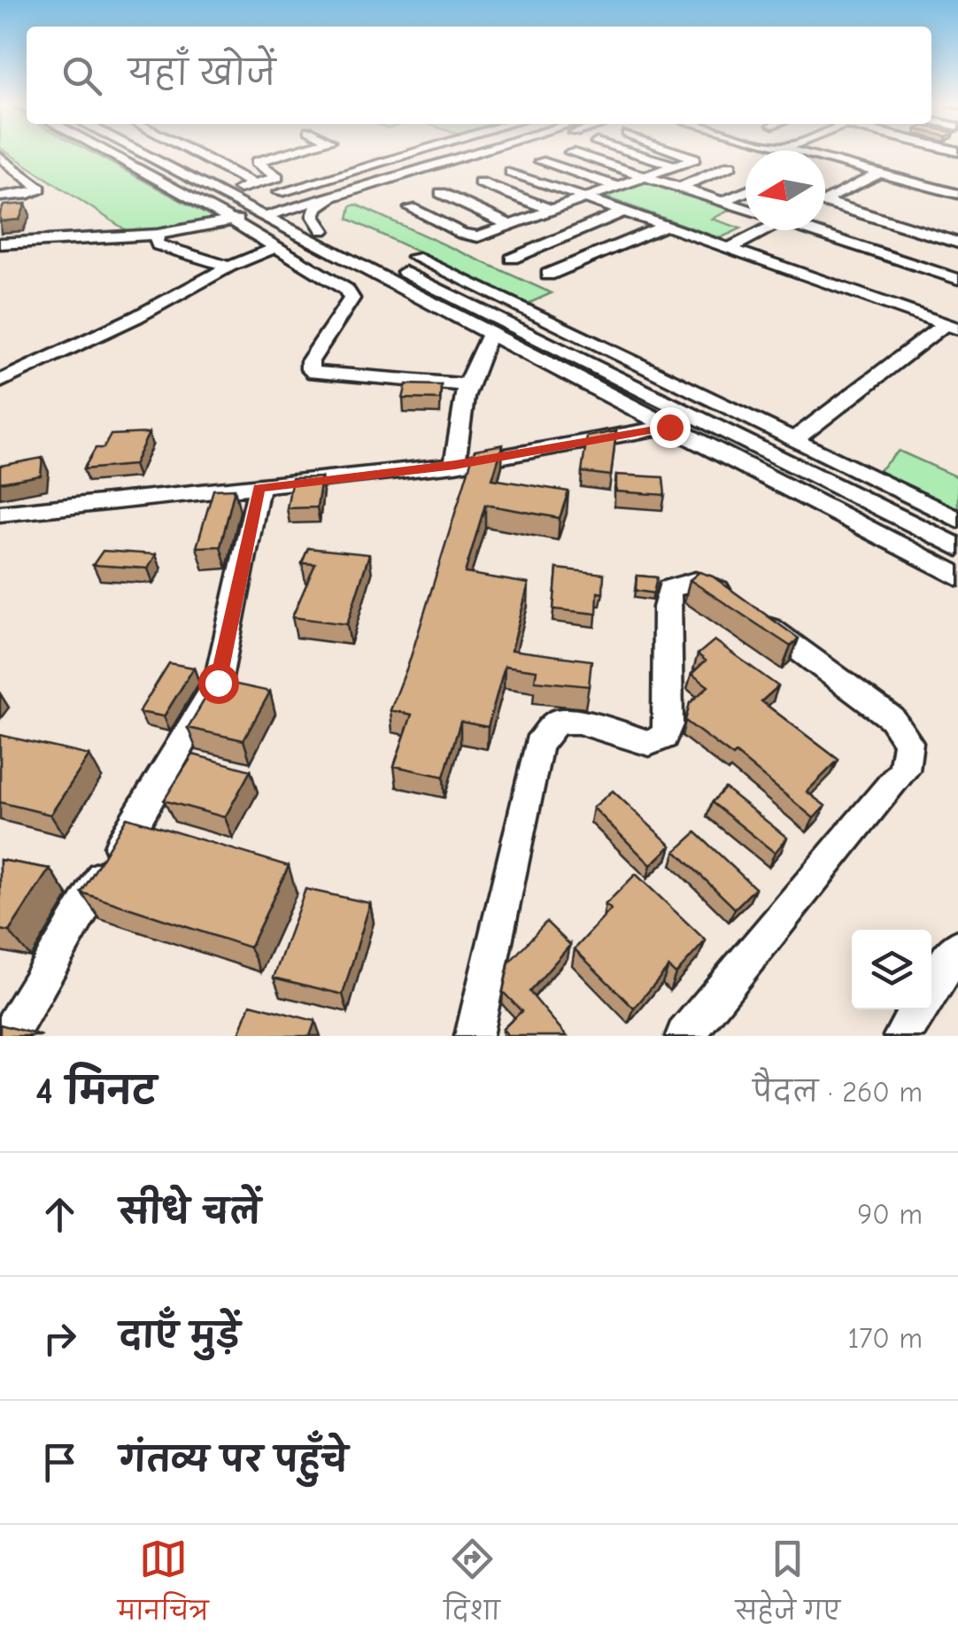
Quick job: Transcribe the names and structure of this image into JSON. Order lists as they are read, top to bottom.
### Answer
{
  "north": "left",
  "page": {
    "search": "यहाँ खोजें",
    "heading": ["4 मिनट", "पैदल · 260 m"],
    "list": [
      ["सीधे चलें", "90 m"],
      ["दाएँ मुड़ें", "170 m"],
      "गंतव्य पर पहुँचे"
    ],
    "nav": ["मानचित्र", "दिशा", "सहेजे गए"]
  }
}
